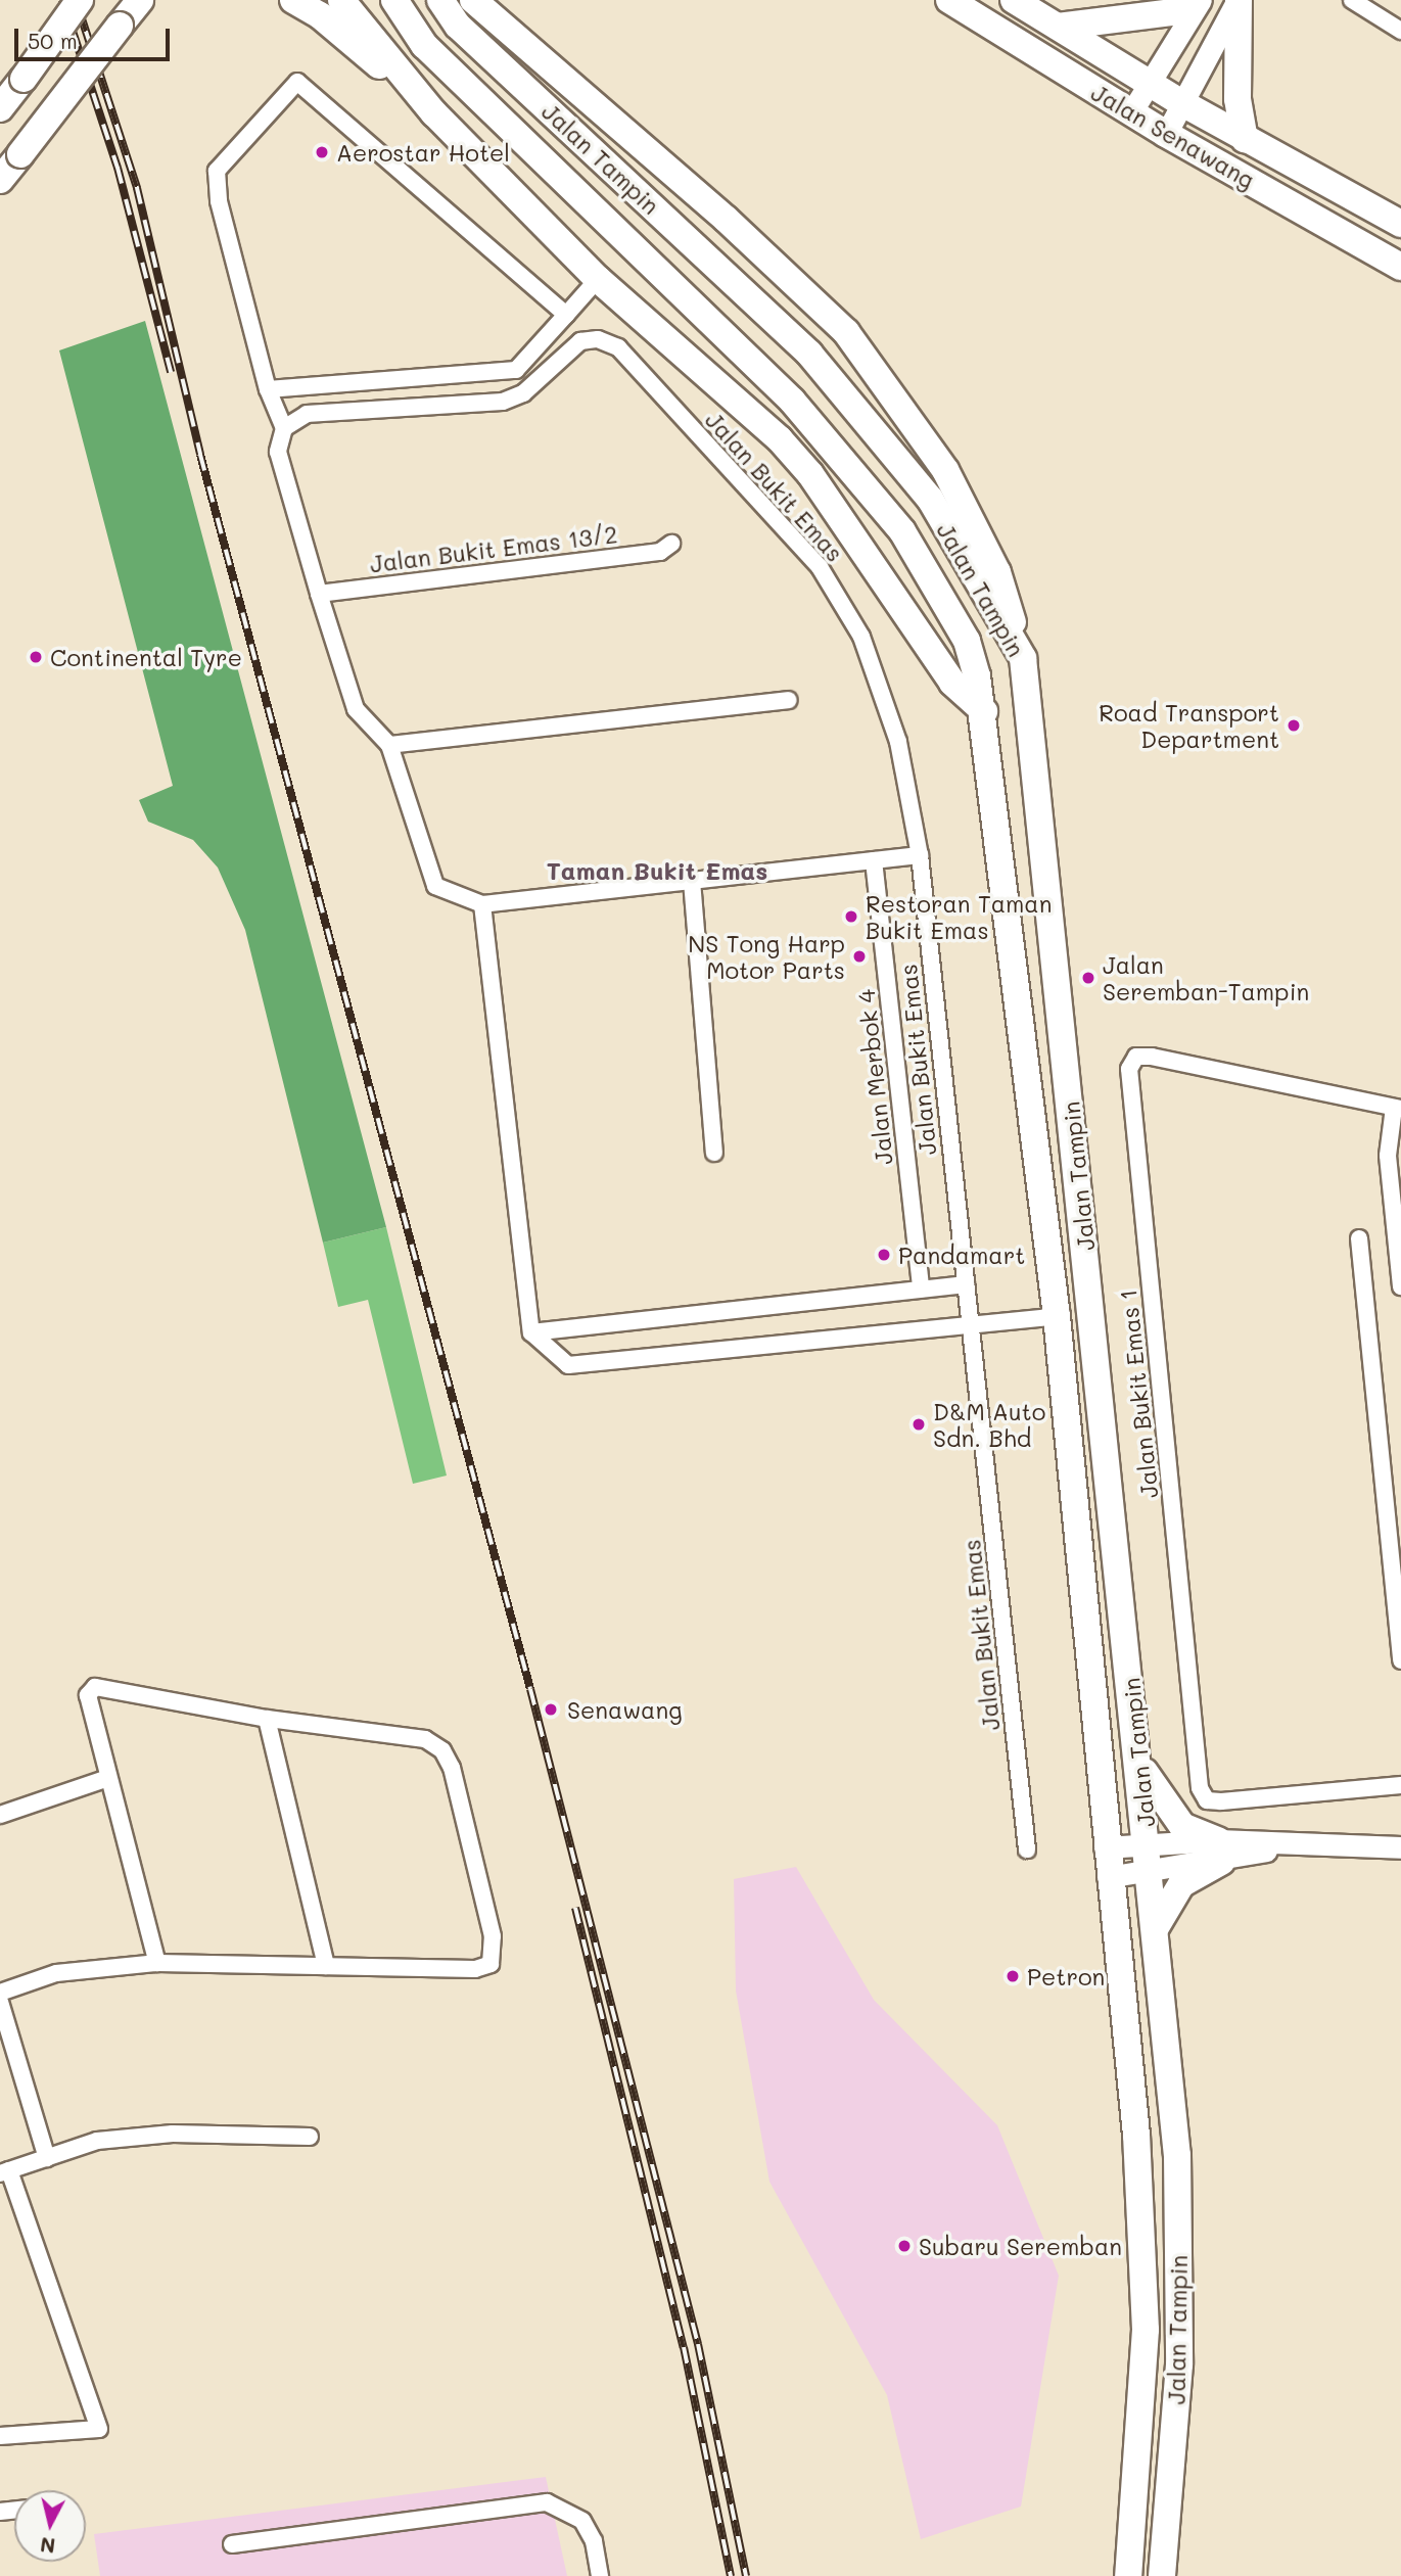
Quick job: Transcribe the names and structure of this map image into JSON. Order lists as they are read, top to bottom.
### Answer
{
  "streets": {
    "main road": ["Jalan Senawang", "Jalan Tampin"],
    "street": [
      "Jalan Bukit Emas",
      "Jalan Bukit Emas 13/2",
      "Jalan Merbok 4",
      "Jalan Bukit Emas 1"
    ]
  },
  "districts": ["Taman Bukit Emas"],
  "places": [
    "Aerostar Hotel",
    "Continental Tyre",
    "Road Transport Department",
    "Restoran Taman Bukit Emas",
    "NS Tong Harp Motor Parts",
    "Jalan Seremban-Tampin",
    "Pandamart",
    "D&M Auto Sdn. Bhd",
    "Senawang",
    "Petron",
    "Subaru Seremban"
  ],
  "scale_bar": "50 m",
  "north": "bottom"
}
